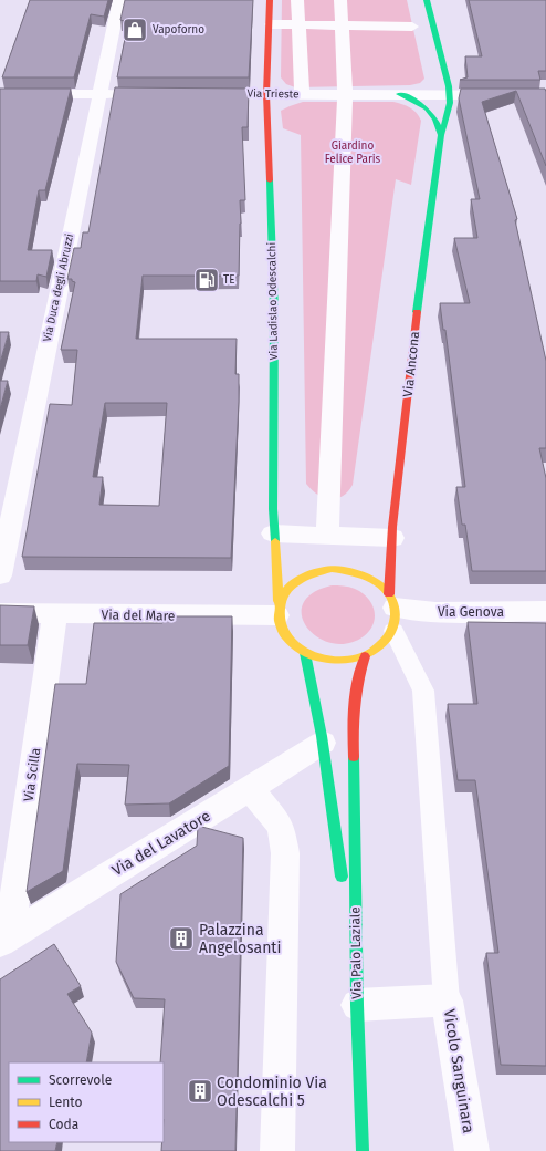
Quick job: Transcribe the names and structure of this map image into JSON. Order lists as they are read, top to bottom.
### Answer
{
  "streets": {
    "street": [
      "Via Trieste",
      "Via Duca degli Abruzzi",
      "Via Ladislao Odescalchi",
      "Via Ancona",
      "Via Genova",
      "Via del Mare",
      "Via Scilla",
      "Via del Lavatore",
      "Via Palo Laziale",
      "Vicolo Sanguinara"
    ]
  },
  "crossings": [
    ["Via Trieste", "Via Ladislao Odescalchi"],
    ["Via Trieste", "Via Ancona"],
    ["Via Ladislao Odescalchi", "Via Ancona"],
    ["Via Ladislao Odescalchi", "Via Genova"],
    ["Via Ladislao Odescalchi", "Via del Mare"],
    ["Via Ladislao Odescalchi", "Via Palo Laziale"],
    ["Via Ancona", "Via Genova"],
    ["Via Ancona", "Via del Mare"],
    ["Via Ancona", "Via Palo Laziale"],
    ["Via Genova", "Via del Mare"],
    ["Via Genova", "Via Palo Laziale"],
    ["Via del Mare", "Via Scilla"],
    ["Via del Mare", "Via Palo Laziale"],
    ["Via Scilla", "Via del Lavatore"],
    ["Via Palo Laziale", "Vicolo Sanguinara"]
  ],
  "parks": ["Giardino Felice Paris"],
  "places": {
    "shop": ["Vapoforno"],
    "fuel station": ["TE"],
    "building": ["Palazzina Angelosanti", "Condominio Via Odescalchi 5"]
  },
  "legend": ["Scorrevole", "Lento", "Coda"]
}
